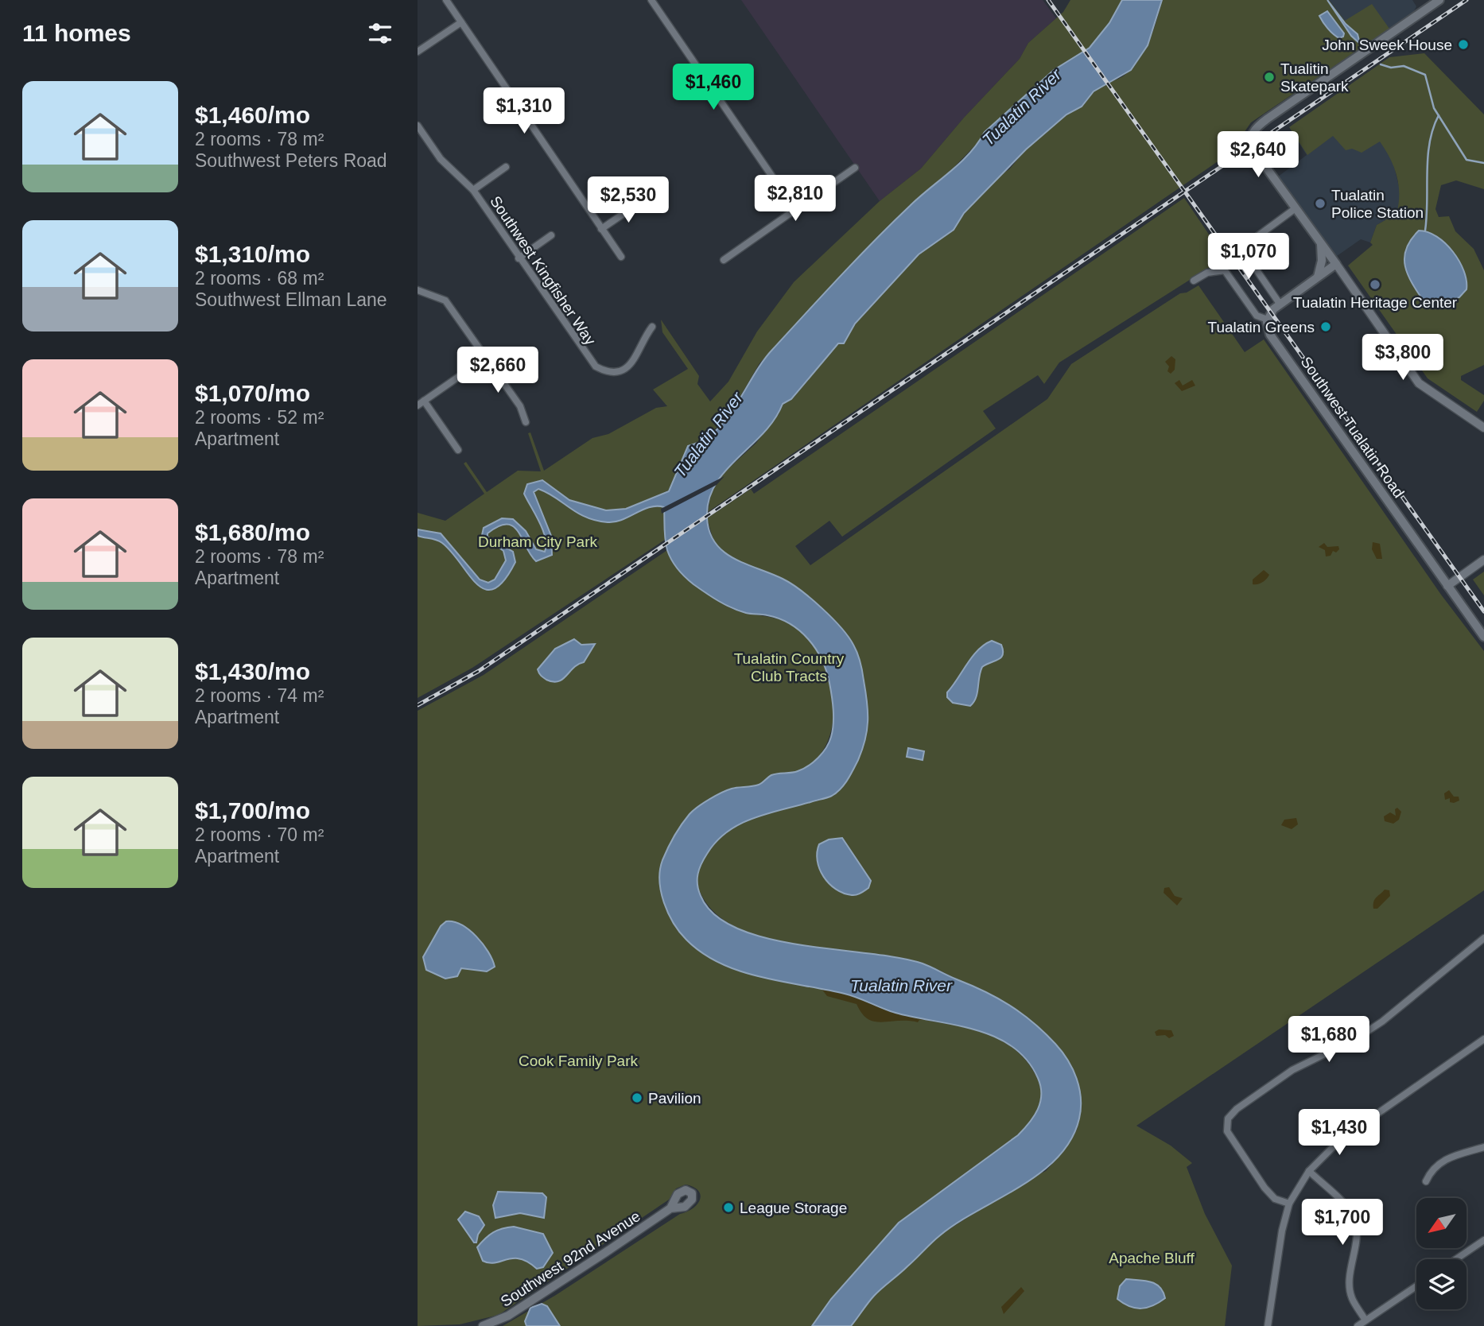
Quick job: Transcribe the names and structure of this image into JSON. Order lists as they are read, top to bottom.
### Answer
{
  "streets": {
    "main road": ["Southwest Tualatin Road"],
    "street": ["Southwest Kingfisher Way", "Southwest 92nd Avenue"]
  },
  "water": ["Tualatin River"],
  "parks": [
    "Durham City Park",
    "Tualatin Country Club Tracts",
    "Cook Family Park",
    "Apache Bluff"
  ],
  "places": [
    "John Sweek House",
    "Tualitin Skatepark",
    "Tualatin Police Station",
    "Tualatin Heritage Center",
    "Tualatin Greens",
    "Pavilion",
    "League Storage"
  ],
  "north": "bottom left",
  "page": {
    "heading": "11 homes",
    "price": [
      "$1,460",
      "$1,310",
      "$2,640",
      "$2,810",
      "$2,530",
      "$1,070",
      "$3,800",
      "$2,660",
      "$1,680",
      "$1,430",
      "$1,700"
    ],
    "list": [
      {
        "name": "$1,460/mo",
        "note": "2 rooms · 78 m² · Southwest Peters Road"
      },
      {
        "name": "$1,310/mo",
        "note": "2 rooms · 68 m² · Southwest Ellman Lane"
      },
      {
        "name": "$1,070/mo",
        "note": "2 rooms · 52 m² · Apartment"
      },
      {
        "name": "$1,680/mo",
        "note": "2 rooms · 78 m² · Apartment"
      },
      {
        "name": "$1,430/mo",
        "note": "2 rooms · 74 m² · Apartment"
      },
      {
        "name": "$1,700/mo",
        "note": "2 rooms · 70 m² · Apartment"
      }
    ]
  }
}
